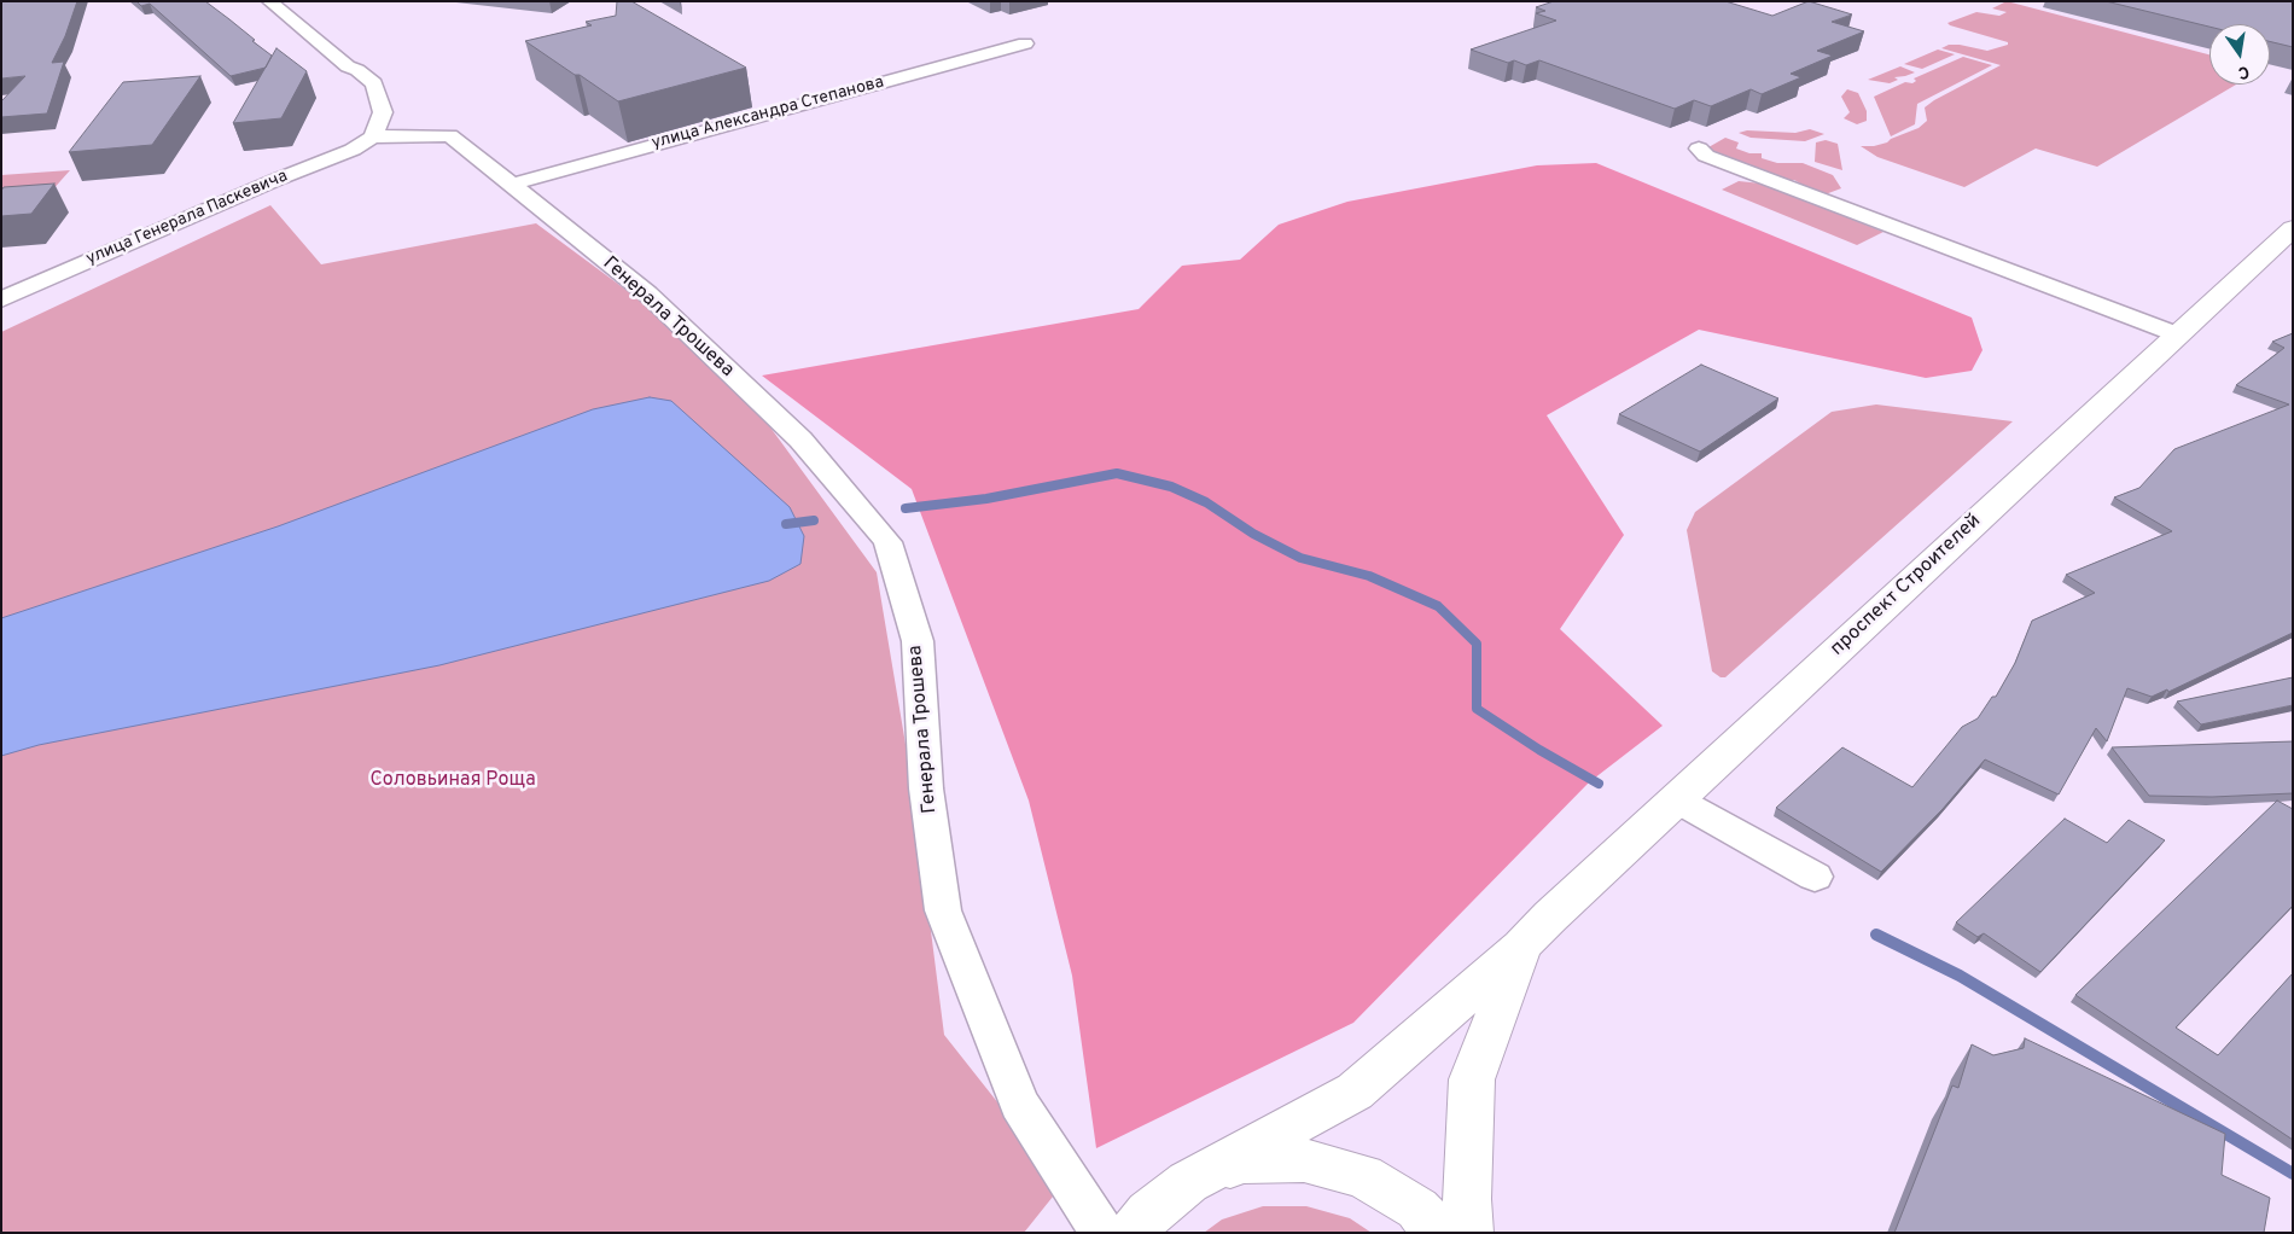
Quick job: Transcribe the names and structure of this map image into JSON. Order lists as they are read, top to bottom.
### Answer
{
  "streets": {
    "main road": ["проспект Строителей"],
    "street": ["улица Александра Степанова", "улица Генерала Паскевича", "Генерала Трошева"]
  },
  "crossings": [
    ["улица Александра Степанова", "Генерала Трошева"],
    ["улица Генерала Паскевича", "Генерала Трошева"]
  ],
  "parks": ["Соловьиная Роща"],
  "north": "bottom"
}
